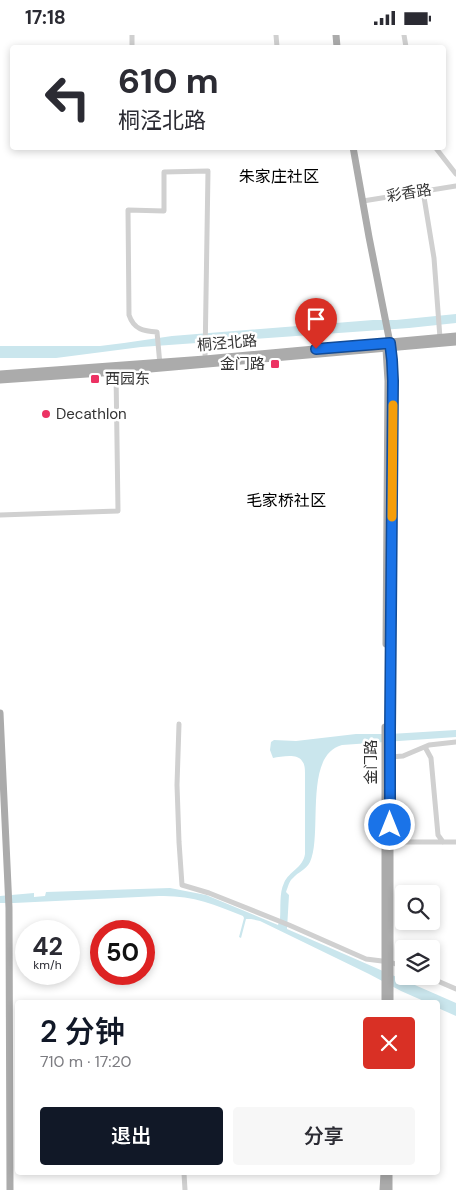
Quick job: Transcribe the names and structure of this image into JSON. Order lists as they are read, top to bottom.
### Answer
{
  "streets": {
    "main road": ["桐泾北路", "金门路"],
    "street": ["彩香路"]
  },
  "crossings": [
    ["彩香路", "金门路"],
    ["桐泾北路", "金门路"]
  ],
  "districts": ["朱家庄社区", "毛家桥社区"],
  "places": {
    "transit": ["金门路", "西园东"],
    "other": ["Decathlon"]
  },
  "page": {
    "status": "17:18",
    "turn": ["610 m", "桐泾北路"],
    "speed": "42 km/h",
    "limit": "50",
    "heading": ["2 分钟", "710 m · 17:20"],
    "buttons": ["退出", "分享"]
  }
}
